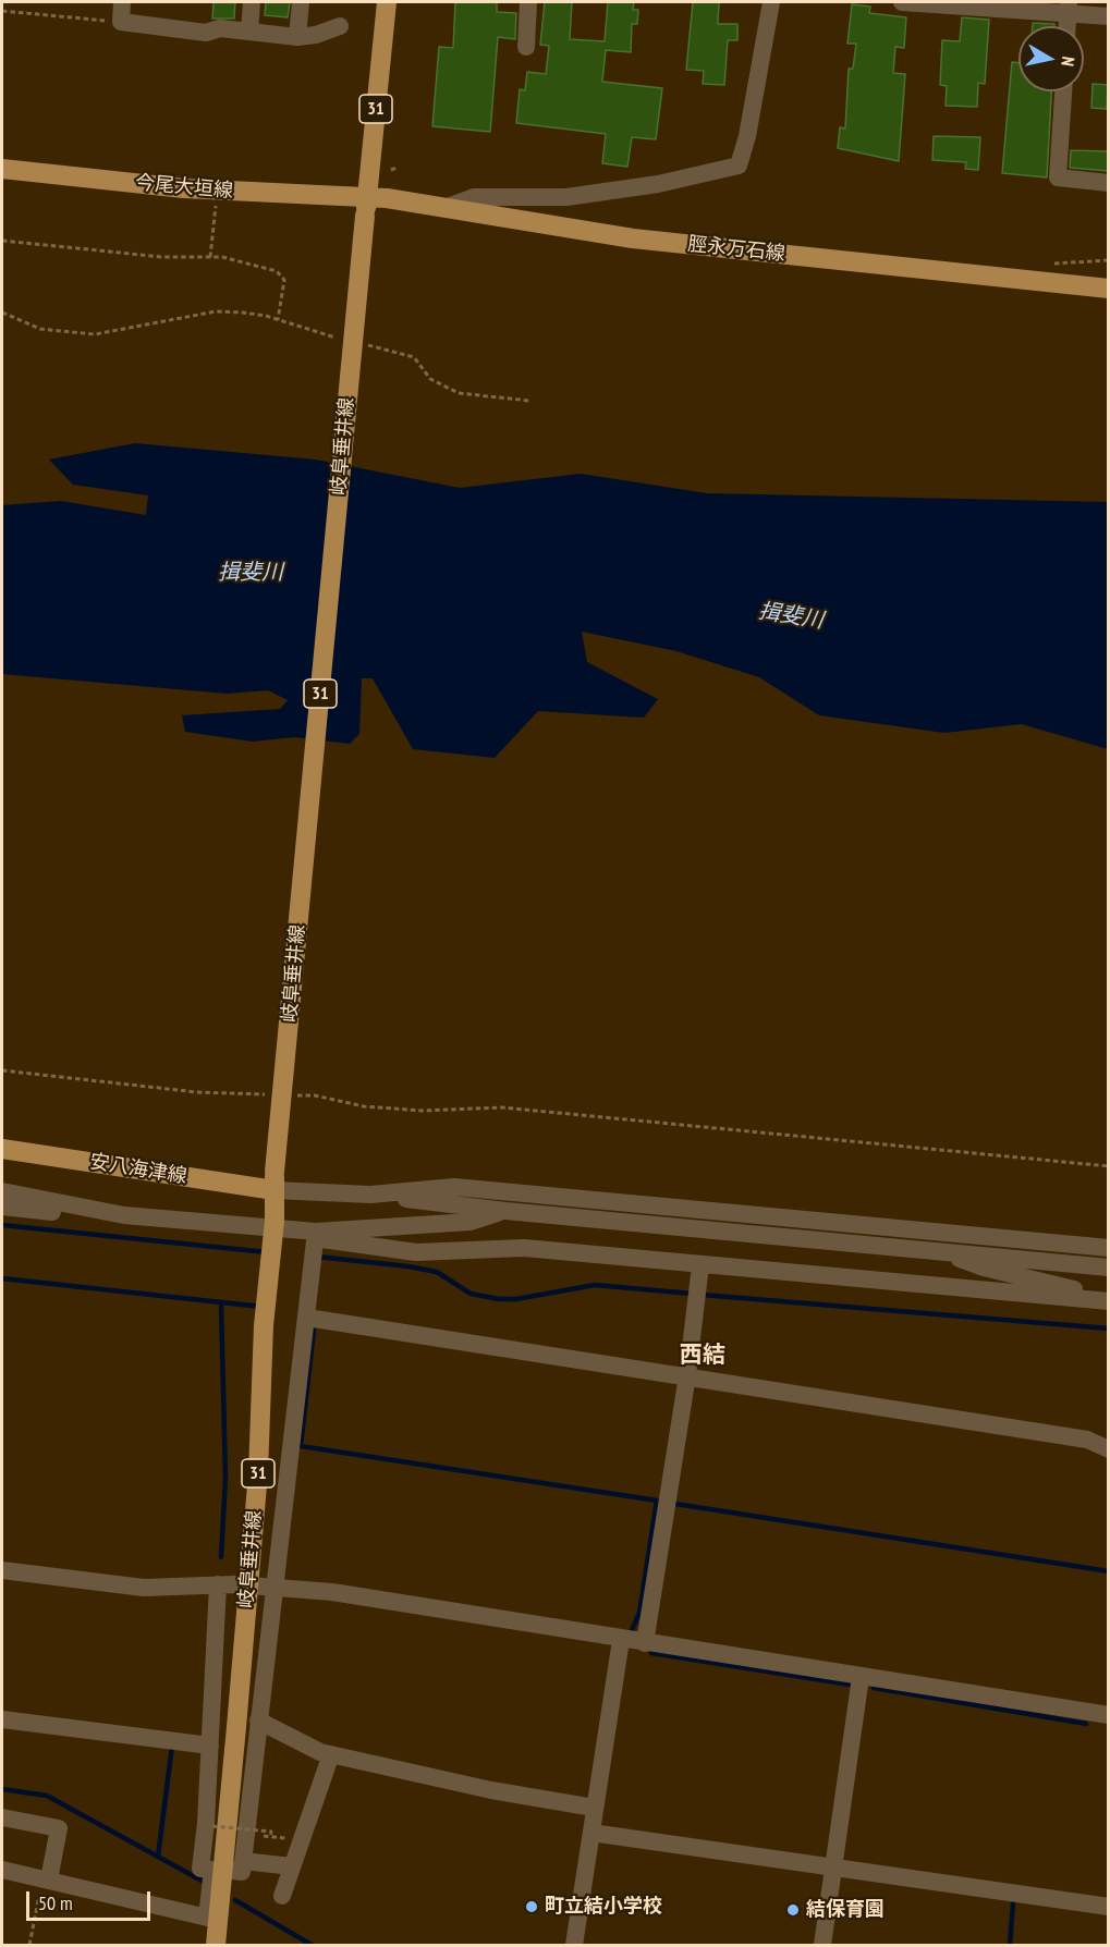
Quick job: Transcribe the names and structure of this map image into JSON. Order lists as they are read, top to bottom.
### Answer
{
  "streets": {
    "main road": [
      "31",
      "今尾大垣線",
      "脛永万石線",
      "岐阜垂井線",
      "安八海津線"
    ]
  },
  "crossings": [
    ["今尾大垣線", "脛永万石線"],
    ["今尾大垣線", "岐阜垂井線"],
    ["脛永万石線", "岐阜垂井線"],
    ["岐阜垂井線", "安八海津線"]
  ],
  "districts": ["西結"],
  "water": ["揖斐川"],
  "places": ["町立結小学校", "結保育園"],
  "scale_bar": "50 m",
  "north": "right"
}
